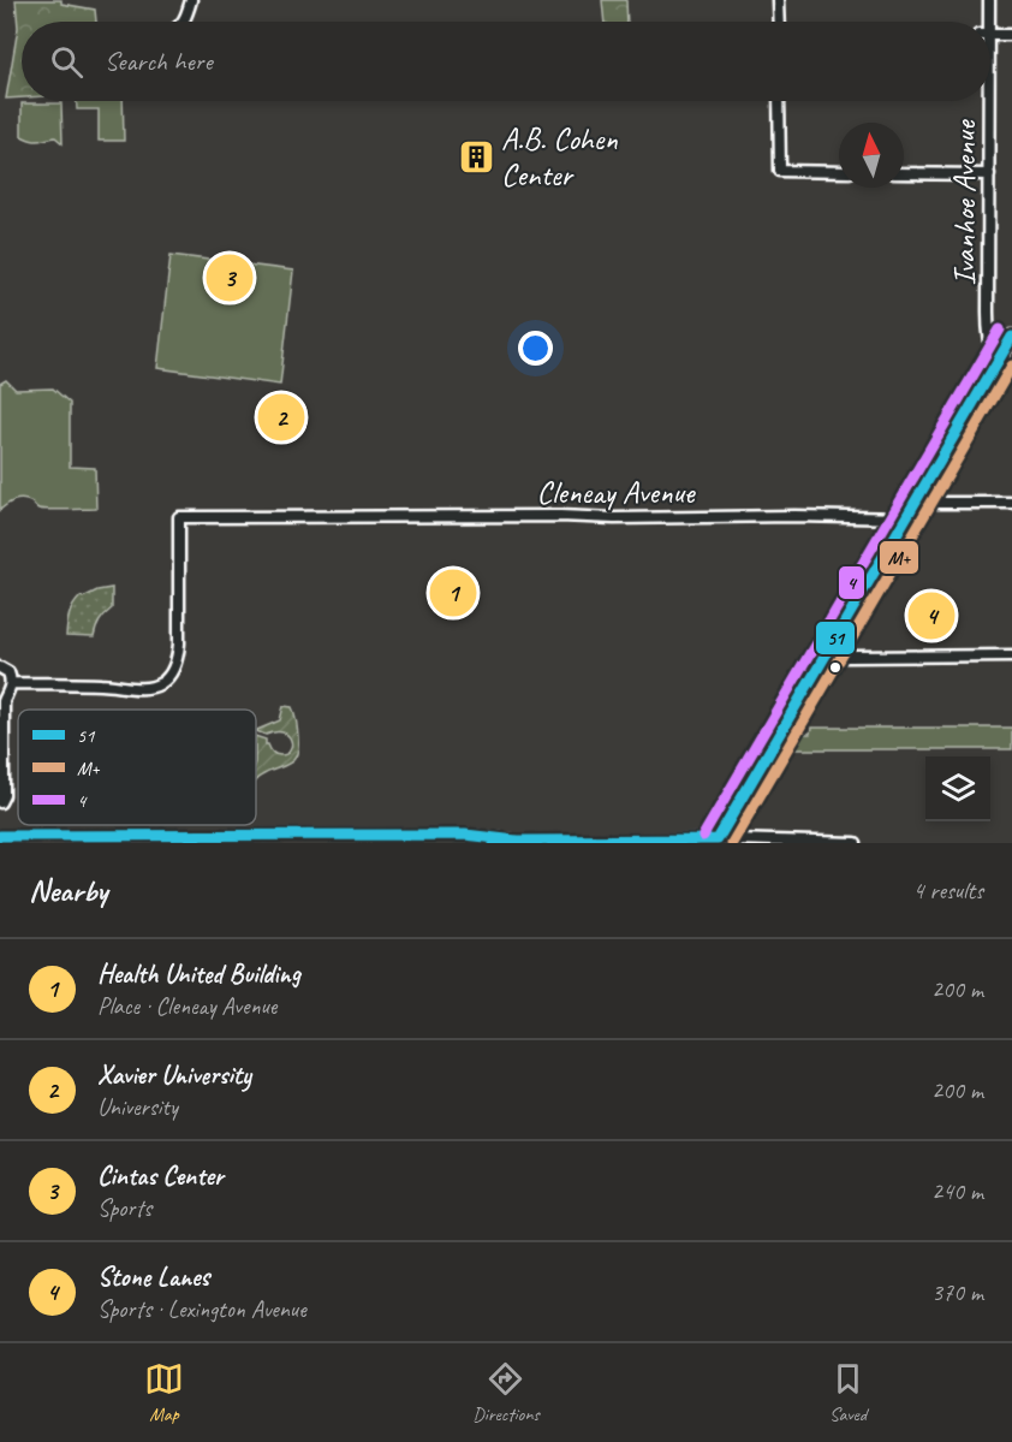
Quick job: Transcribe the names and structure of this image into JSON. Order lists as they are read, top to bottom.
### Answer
{
  "streets": {
    "street": ["Ivanhoe Avenue", "Cleneay Avenue"]
  },
  "places": {
    "building": ["A.B. Cohen Center"]
  },
  "lines": ["transit line 4", "transit line 51", "transit line M+"],
  "legend": ["51", "M+", "4"],
  "north": "top",
  "page": {
    "search": "Search here",
    "pins": [
      "3",
      "2",
      "1",
      "4"
    ],
    "heading": ["Nearby", "4 results"],
    "list": [
      {
        "mark": "1",
        "name": "Health United Building",
        "note": "Place · Cleneay Avenue",
        "value": "200 m"
      },
      {
        "mark": "2",
        "name": "Xavier University",
        "note": "University",
        "value": "200 m"
      },
      {
        "mark": "3",
        "name": "Cintas Center",
        "note": "Sports",
        "value": "240 m"
      },
      {
        "mark": "4",
        "name": "Stone Lanes",
        "note": "Sports · Lexington Avenue",
        "value": "370 m"
      }
    ],
    "nav": ["Map", "Directions", "Saved"]
  }
}
